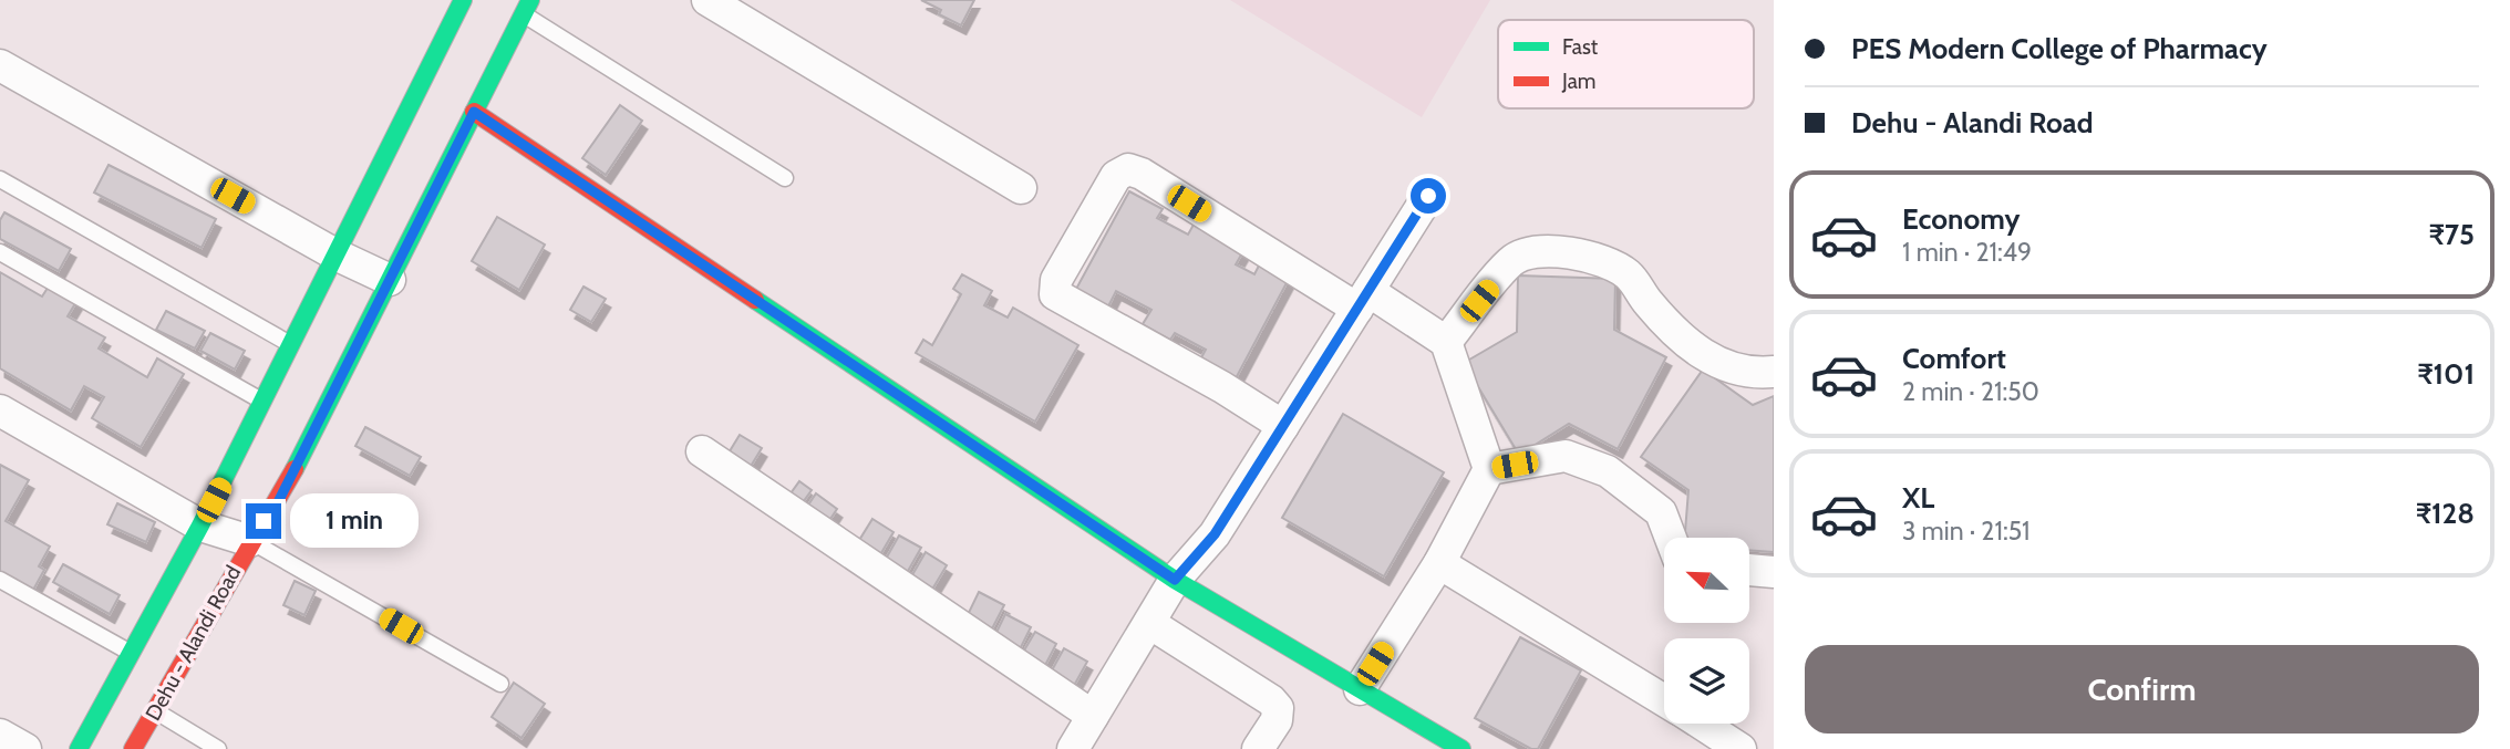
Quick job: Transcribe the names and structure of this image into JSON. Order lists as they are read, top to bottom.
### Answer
{
  "streets": {
    "main road": ["Dehu - Alandi Road"]
  },
  "legend": ["Fast", "Jam"],
  "north": "top left",
  "page": {
    "banner": ["PES Modern College of Pharmacy", "Dehu - Alandi Road"],
    "list": [
      {
        "name": "Economy",
        "note": "1 min · 21:49",
        "value": "₹75"
      },
      {
        "name": "Comfort",
        "note": "2 min · 21:50",
        "value": "₹101"
      },
      {
        "name": "XL",
        "note": "3 min · 21:51",
        "value": "₹128"
      }
    ],
    "bubble": "1 min",
    "buttons": "Confirm"
  }
}
